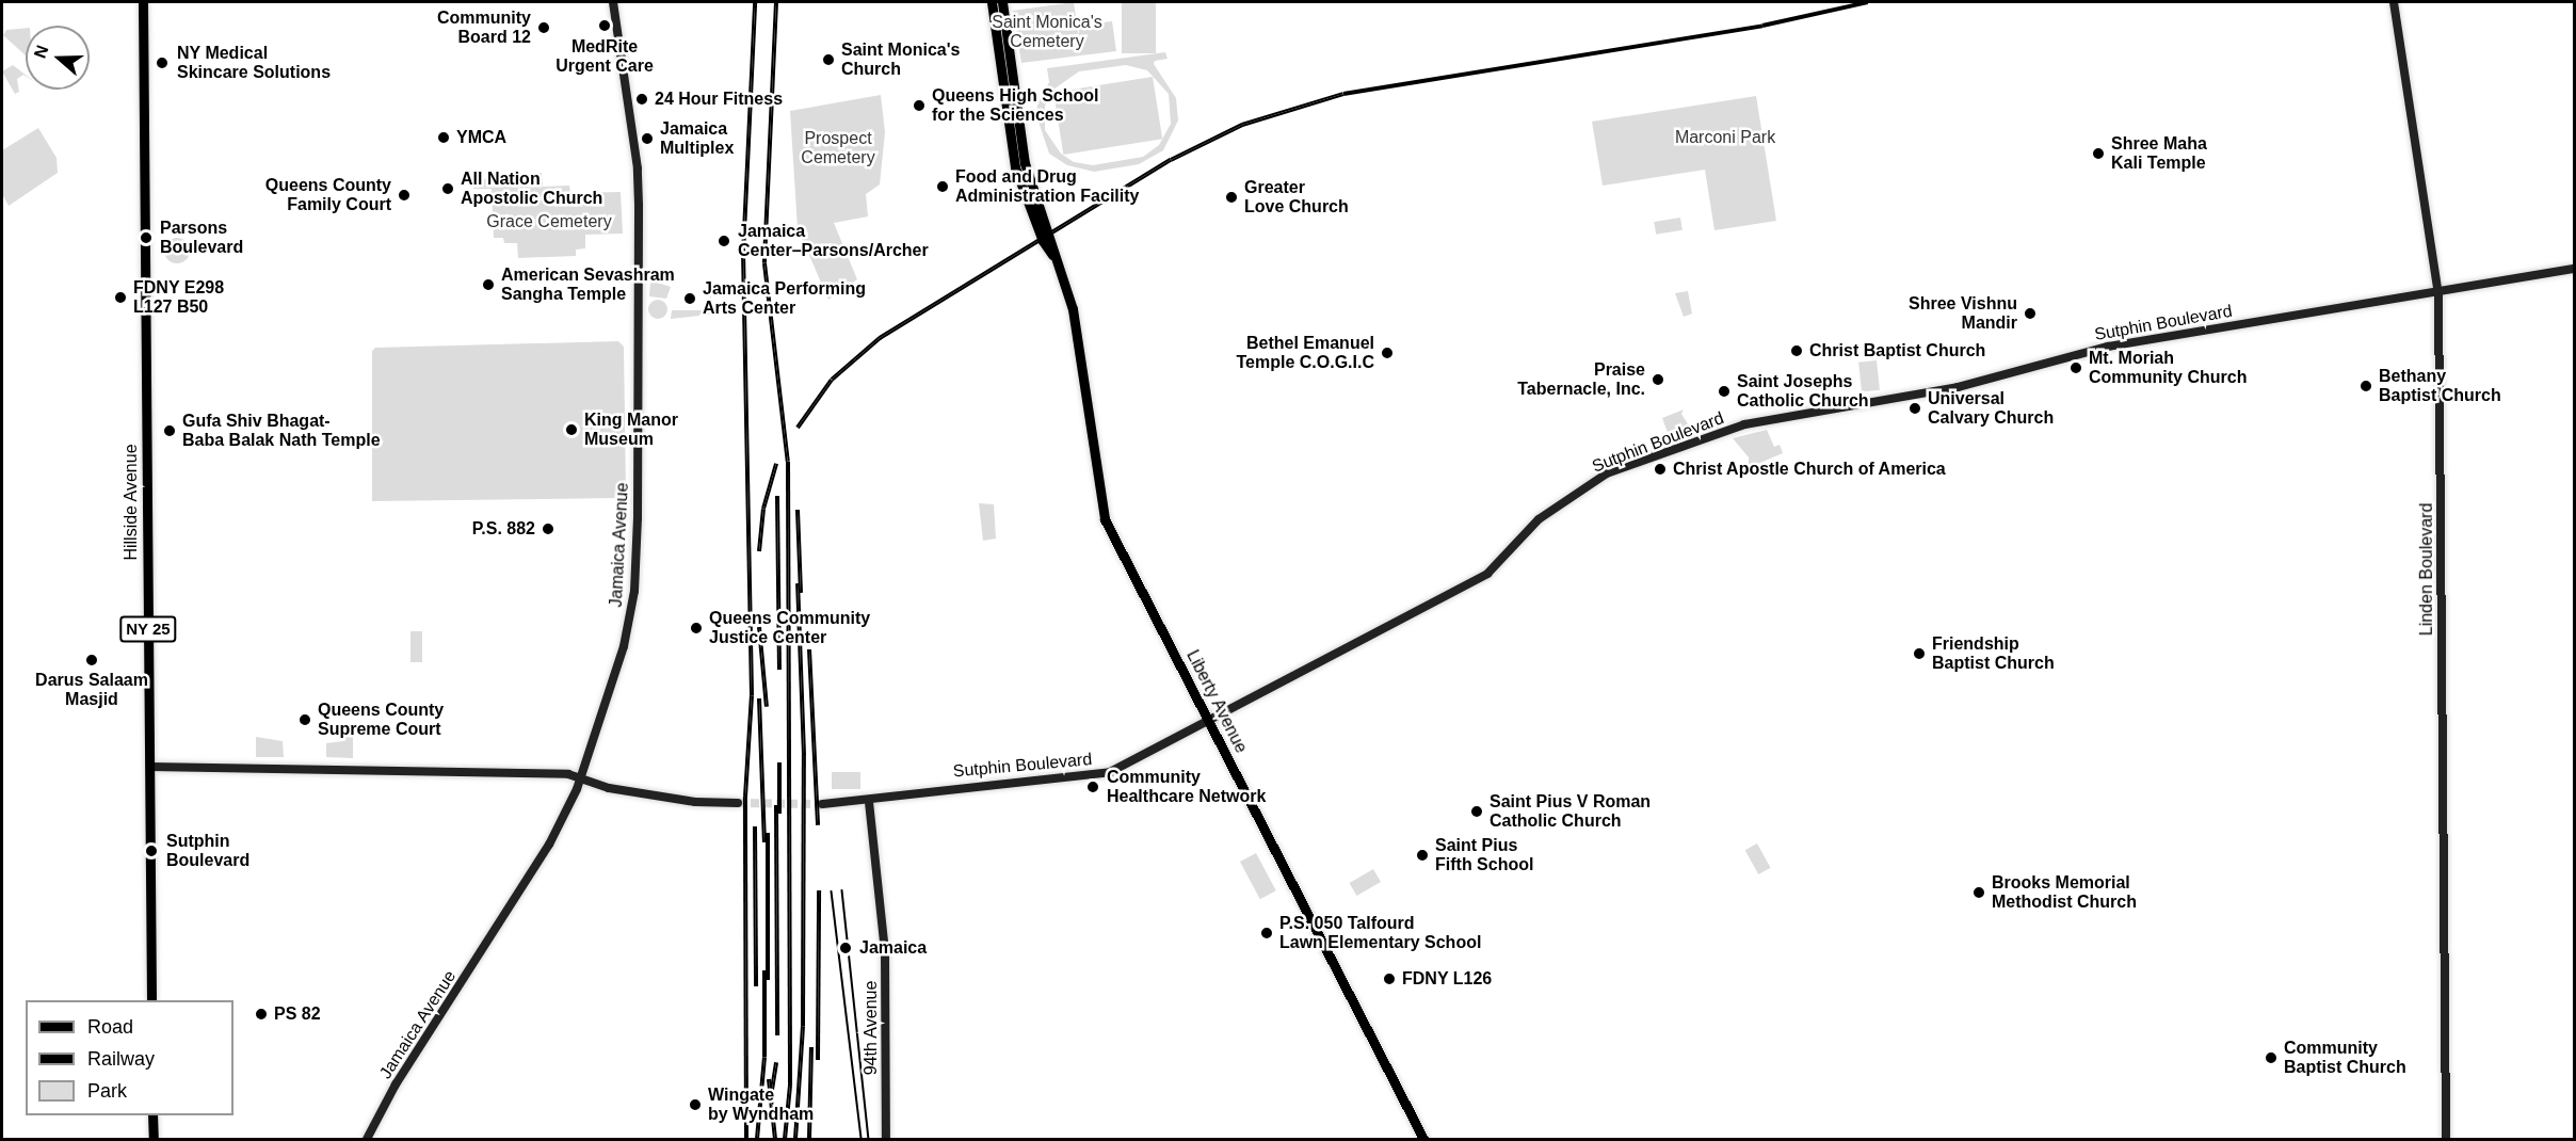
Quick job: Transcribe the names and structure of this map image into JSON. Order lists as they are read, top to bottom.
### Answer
{
  "streets": {
    "main road": [
      "Sutphin Boulevard",
      "Hillside Avenue",
      "Jamaica Avenue",
      "Linden Boulevard",
      "NY 25",
      "Liberty Avenue",
      "94th Avenue"
    ]
  },
  "crossings": [
    ["Sutphin Boulevard", "Linden Boulevard"],
    ["Sutphin Boulevard", "Liberty Avenue"],
    ["Sutphin Boulevard", "94th Avenue"]
  ],
  "parks": [
    "Saint Monica's Cemetery",
    "Marconi Park",
    "Prospect Cemetery",
    "Grace Cemetery"
  ],
  "places": [
    "MedRite Urgent Care",
    "Community Board 12",
    "Saint Monica's Church",
    "NY Medical Skincare Solutions",
    "24 Hour Fitness",
    "Queens High School for the Sciences",
    "YMCA",
    "Jamaica Multiplex",
    "Shree Maha Kali Temple",
    "Food and Drug Administration Facility",
    "All Nation Apostolic Church",
    "Queens County Family Court",
    "Greater Love Church",
    "Parsons Boulevard",
    "Jamaica Center–Parsons/Archer",
    "American Sevashram Sangha Temple",
    "FDNY E298 L127 B50",
    "Jamaica Performing Arts Center",
    "Shree Vishnu Mandir",
    "Christ Baptist Church",
    "Bethel Emanuel Temple C.O.G.I.C",
    "Mt. Moriah Community Church",
    "Praise Tabernacle, Inc.",
    "Bethany Baptist Church",
    "Saint Josephs Catholic Church",
    "Universal Calvary Church",
    "King Manor Museum",
    "Gufa Shiv Bhagat- Baba Balak Nath Temple",
    "Christ Apostle Church of America",
    "P.S. 882",
    "Queens Community Justice Center",
    "Friendship Baptist Church",
    "Darus Salaam Masjid",
    "Queens County Supreme Court",
    "Community Healthcare Network",
    "Saint Pius V Roman Catholic Church",
    "Sutphin Boulevard",
    "Saint Pius Fifth School",
    "Brooks Memorial Methodist Church",
    "P.S. 050 Talfourd Lawn Elementary School",
    "Jamaica",
    "FDNY L126",
    "PS 82",
    "Community Baptist Church",
    "Wingate by Wyndham"
  ],
  "legend": ["Road", "Railway", "Park"],
  "north": "left"
}
